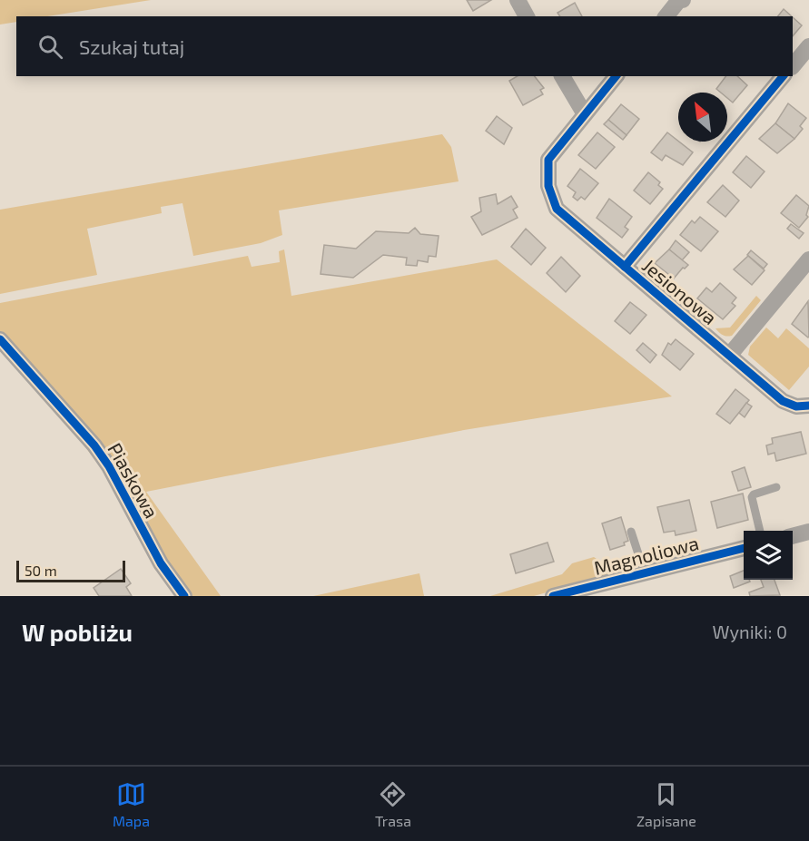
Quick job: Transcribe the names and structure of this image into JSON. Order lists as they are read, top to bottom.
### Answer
{
  "streets": {
    "street": ["Jesionowa", "Piaskowa", "Magnoliowa"]
  },
  "scale_bar": "50 m",
  "north": "top left",
  "page": {
    "search": "Szukaj tutaj",
    "scale": "50 m",
    "heading": ["W pobliżu", "Wyniki: 0"],
    "nav": ["Mapa", "Trasa", "Zapisane"]
  }
}
